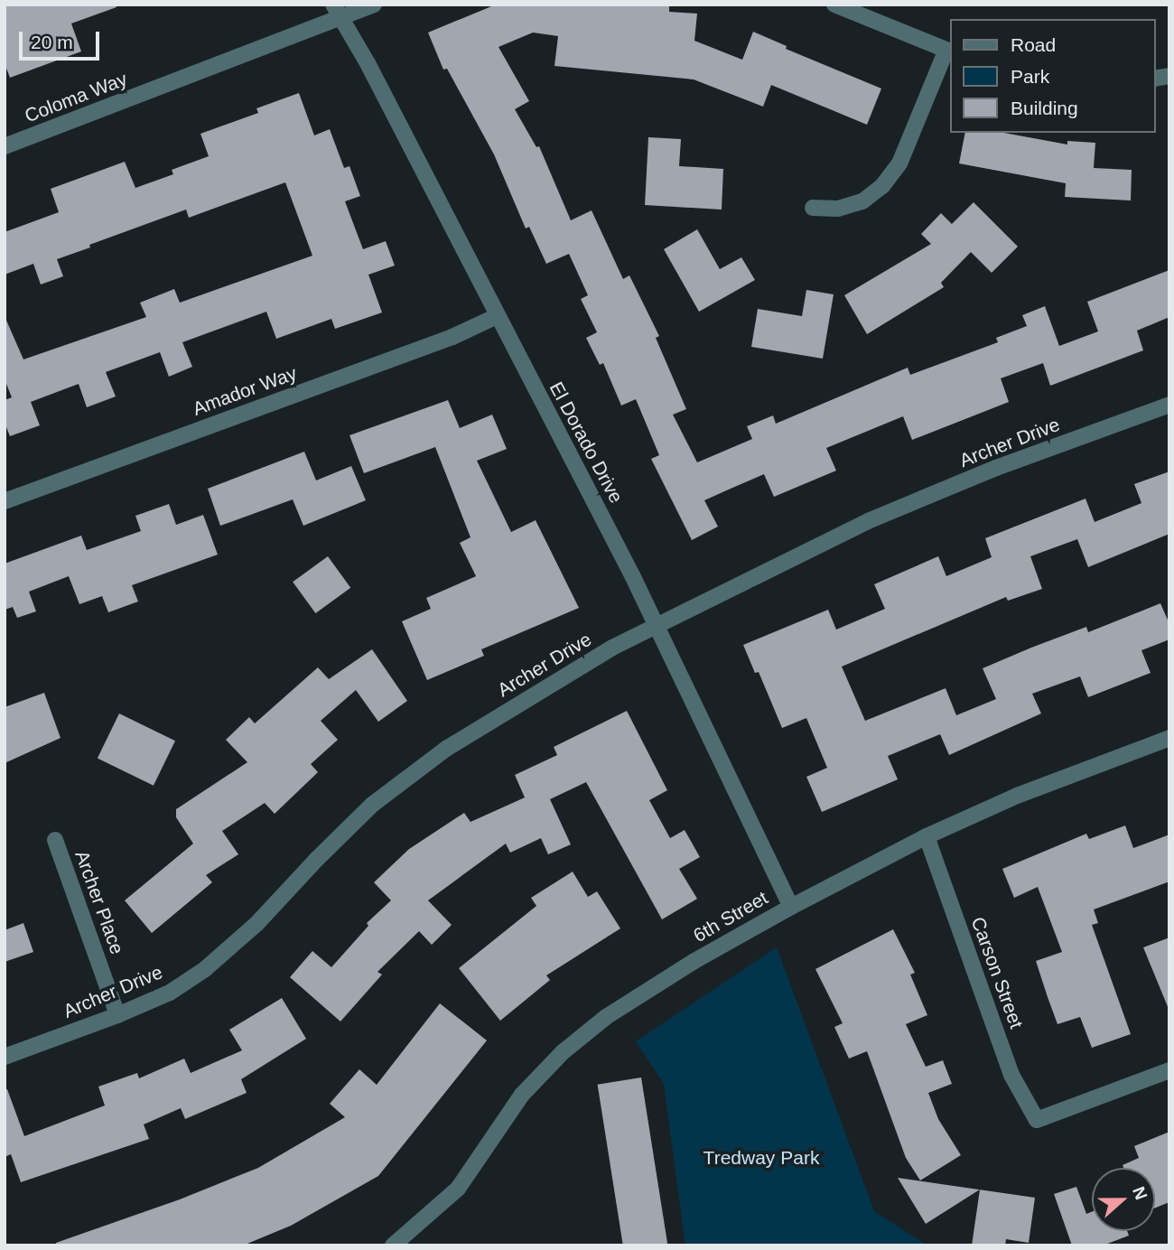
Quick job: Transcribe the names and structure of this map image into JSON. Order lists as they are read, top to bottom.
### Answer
{
  "streets": {
    "street": [
      "Coloma Way",
      "Amador Way",
      "El Dorado Drive",
      "Archer Drive",
      "Archer Place",
      "6th Street",
      "Carson Street"
    ]
  },
  "crossings": [
    ["Coloma Way", "El Dorado Drive"],
    ["Amador Way", "El Dorado Drive"],
    ["El Dorado Drive", "Archer Drive"],
    ["El Dorado Drive", "6th Street"],
    ["Archer Drive", "Archer Place"],
    ["6th Street", "Carson Street"]
  ],
  "parks": ["Tredway Park"],
  "legend": ["Road", "Park", "Building"],
  "scale_bar": "20 m",
  "north": "right"
}
